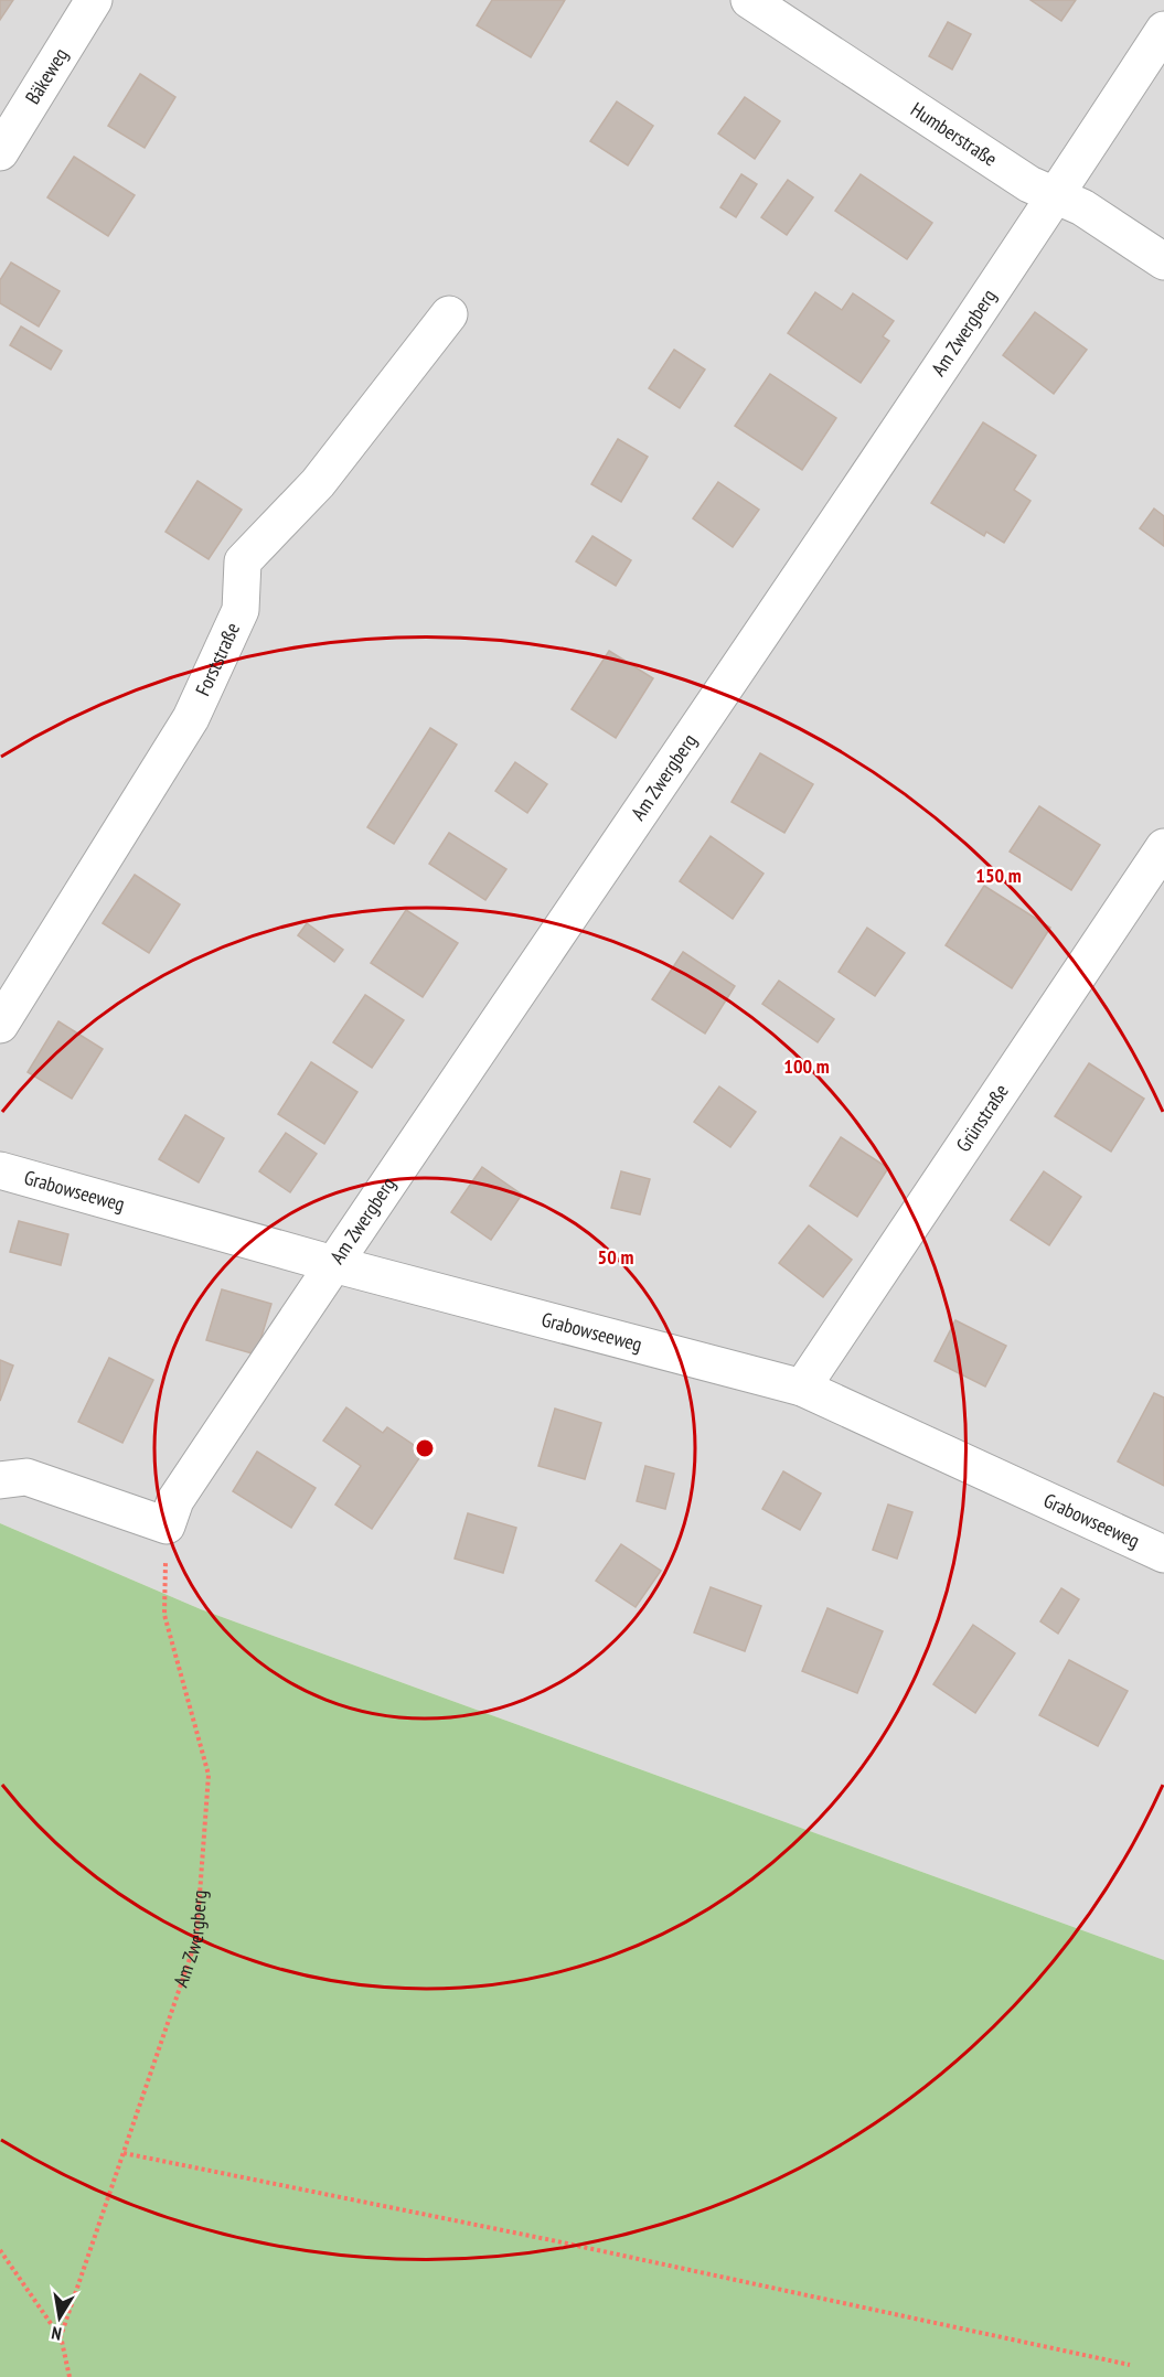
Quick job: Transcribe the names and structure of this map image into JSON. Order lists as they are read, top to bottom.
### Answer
{
  "streets": {
    "street": [
      "Bäkeweg",
      "Humberstraße",
      "Am Zwergberg",
      "Forststraße",
      "Grünstraße",
      "Grabowseeweg"
    ]
  },
  "crossings": [
    ["Humberstraße", "Am Zwergberg"],
    ["Am Zwergberg", "Grabowseeweg"],
    ["Grünstraße", "Grabowseeweg"]
  ],
  "north": "bottom",
  "rings": ["150 m", "100 m", "50 m"]
}
